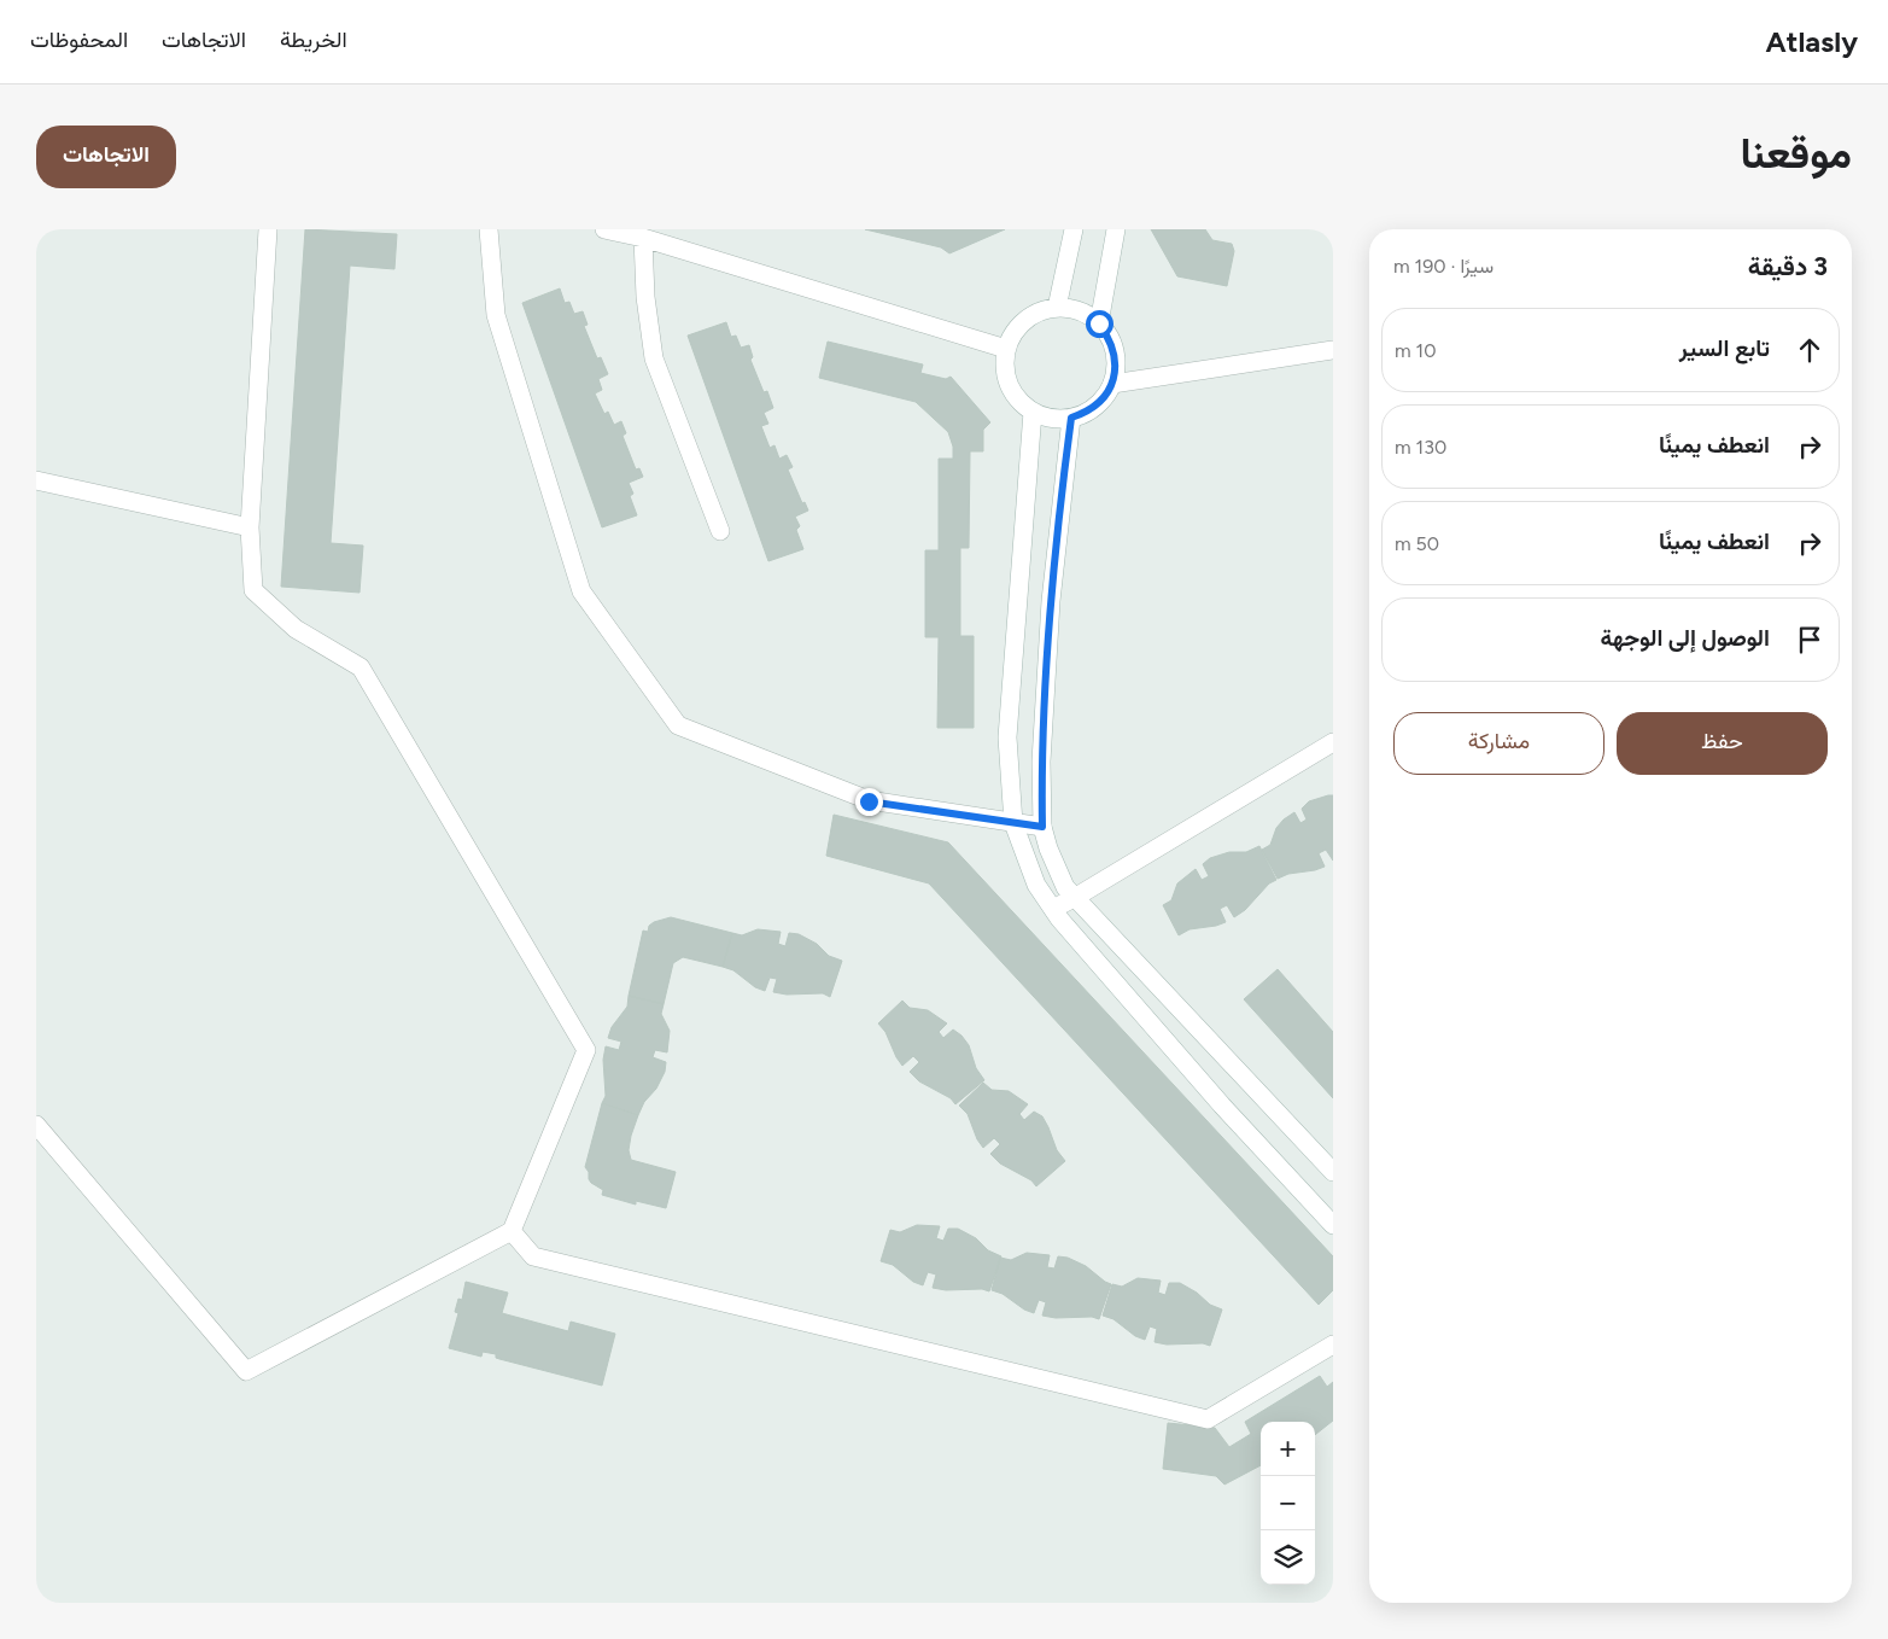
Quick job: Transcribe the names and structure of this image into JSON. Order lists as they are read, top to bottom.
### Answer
{
  "page": {
    "header": "Atlasly",
    "nav": ["الخريطة", "الاتجاهات", "المحفوظات"],
    "title": "موقعنا",
    "buttons": [
      "الاتجاهات",
      ["حفظ", "مشاركة"]
    ],
    "heading": ["3 دقيقة", "سيرًا · 190 m"],
    "list": [
      ["تابع السير", "10 m"],
      ["انعطف يمينًا", "130 m"],
      ["انعطف يمينًا", "50 m"],
      "الوصول إلى الوجهة"
    ],
    "map_buttons": ["+", "−"]
  }
}
